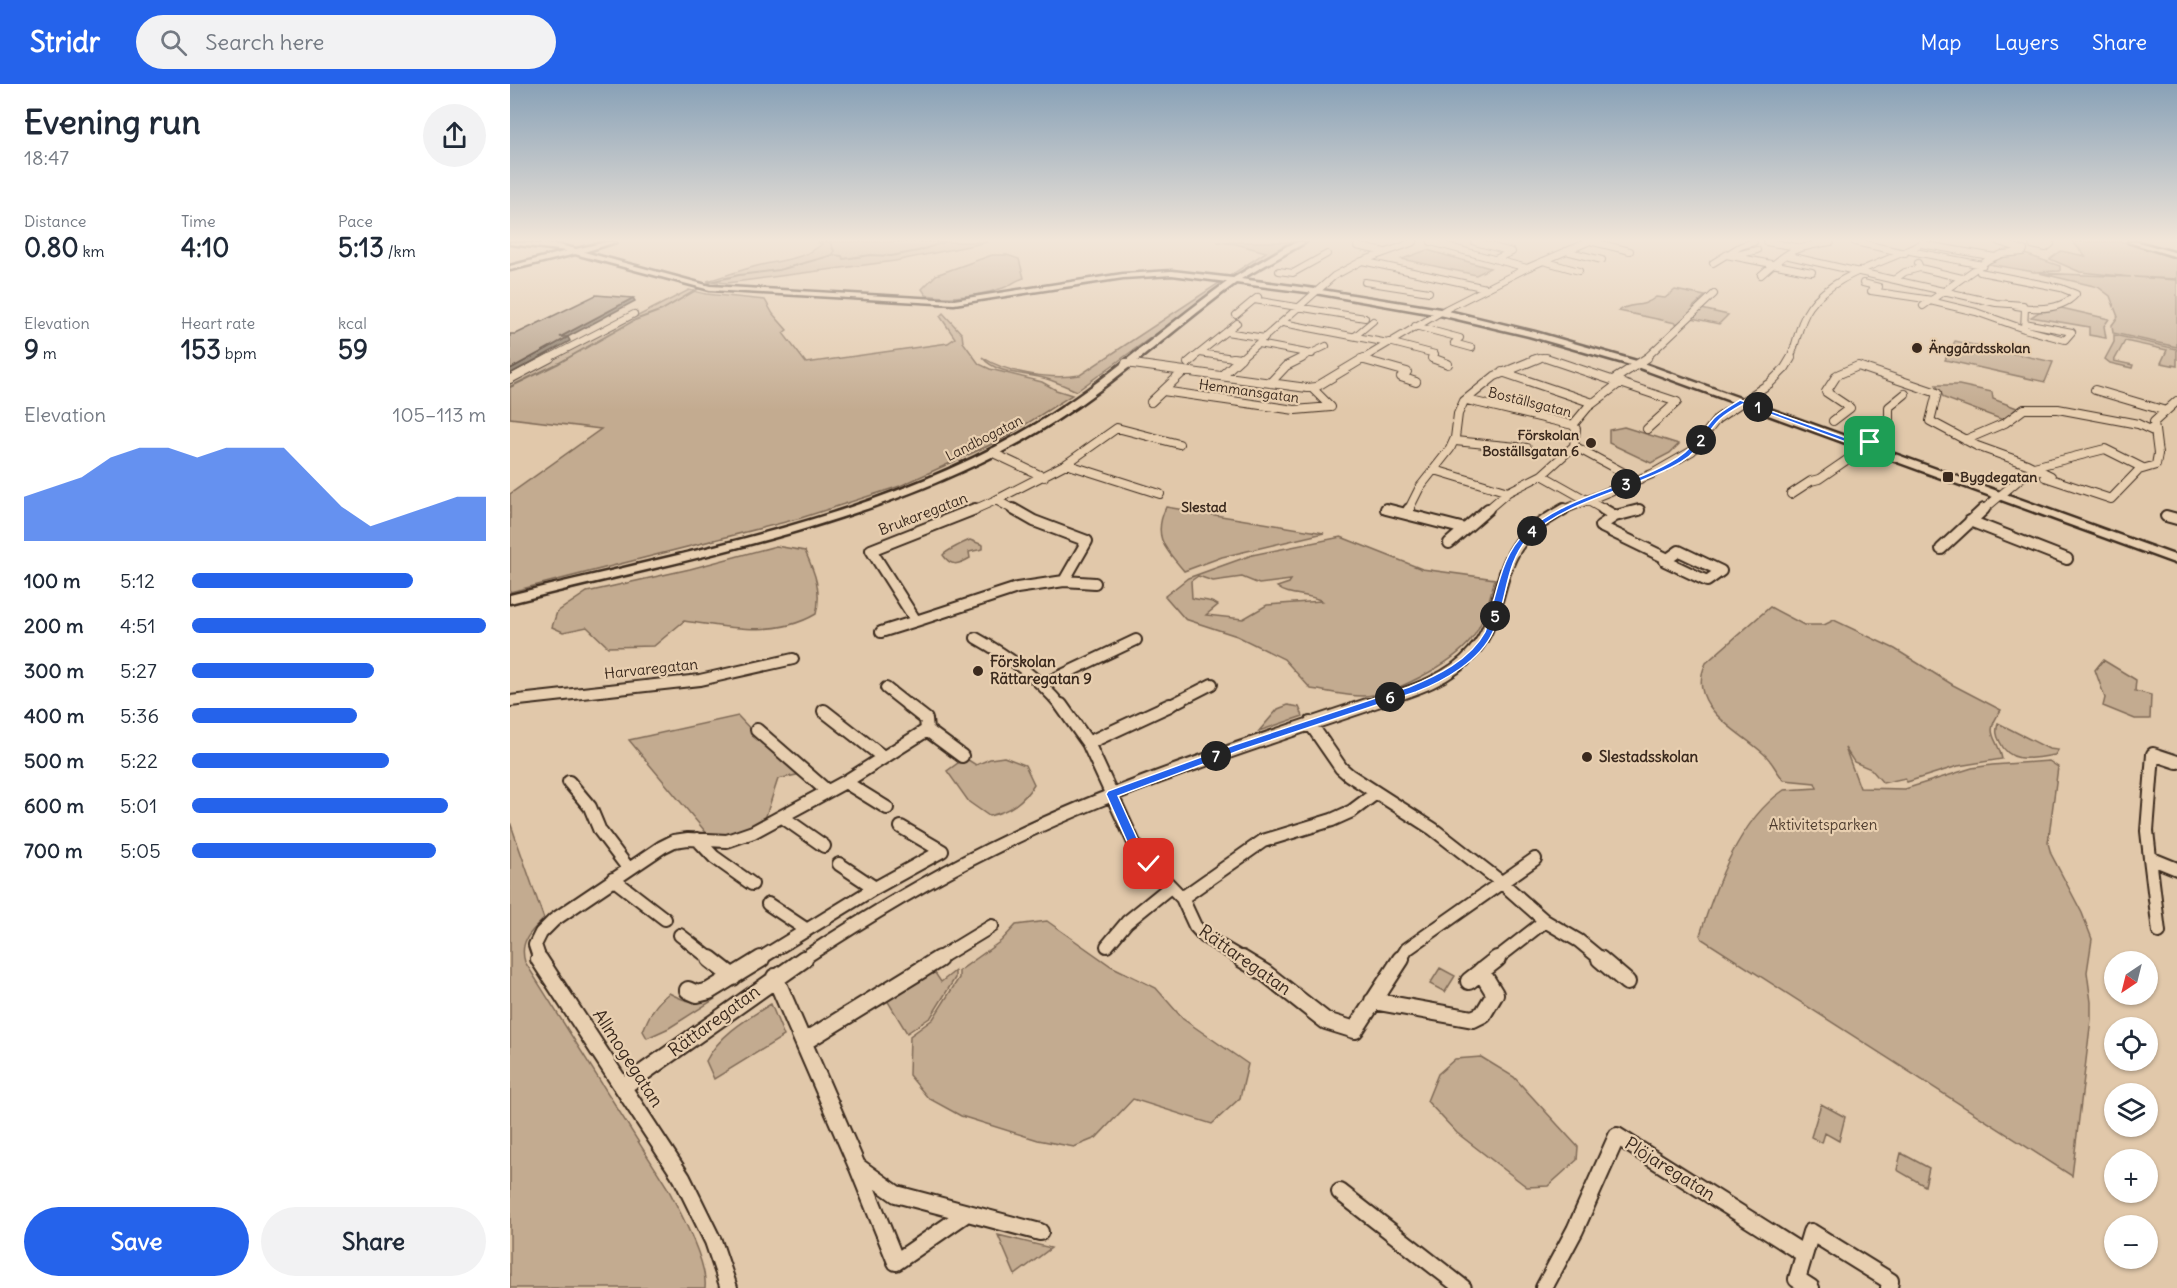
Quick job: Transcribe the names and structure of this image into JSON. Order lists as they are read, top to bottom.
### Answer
{
  "streets": {
    "street": [
      "Hemmansgatan",
      "Boställsgatan",
      "Landbogatan",
      "Brukaregatan",
      "Harvaregatan",
      "Rättaregatan",
      "Allmogegatan",
      "Plöjaregatan"
    ]
  },
  "crossings": [
    ["Hemmansgatan", "Landbogatan"],
    ["Rättaregatan", "Allmogegatan"]
  ],
  "districts": ["Slestad"],
  "parks": ["Aktivitetsparken"],
  "places": {
    "other": [
      "Änggårdsskolan",
      "Förskolan Boställsgatan 6",
      "Förskolan Rättaregatan 9",
      "Slestadsskolan"
    ],
    "transit": ["Bygdegatan"]
  },
  "north": "bottom left",
  "page": {
    "header": "Stridr",
    "search": "Search here",
    "nav": ["Map", "Layers", "Share"],
    "heading": ["Evening run", "18:47"],
    "stats": [
      ["Distance", "0.80 km"],
      ["Time", "4:10"],
      ["Pace", "5:13 /km"],
      ["Elevation", "9 m"],
      ["Heart rate", "153 bpm"],
      ["kcal", "59"]
    ],
    "chart": ["Elevation", "105–113 m"],
    "pins": [
      "1",
      "2",
      "3",
      "4",
      "5",
      "6",
      "7"
    ],
    "list": [
      {
        "name": "100 m",
        "note": "5:12"
      },
      {
        "name": "200 m",
        "note": "4:51"
      },
      {
        "name": "300 m",
        "note": "5:27"
      },
      {
        "name": "400 m",
        "note": "5:36"
      },
      {
        "name": "500 m",
        "note": "5:22"
      },
      {
        "name": "600 m",
        "note": "5:01"
      },
      {
        "name": "700 m",
        "note": "5:05"
      }
    ],
    "map_buttons": ["+", "−"],
    "buttons": ["Save", "Share"]
  }
}
